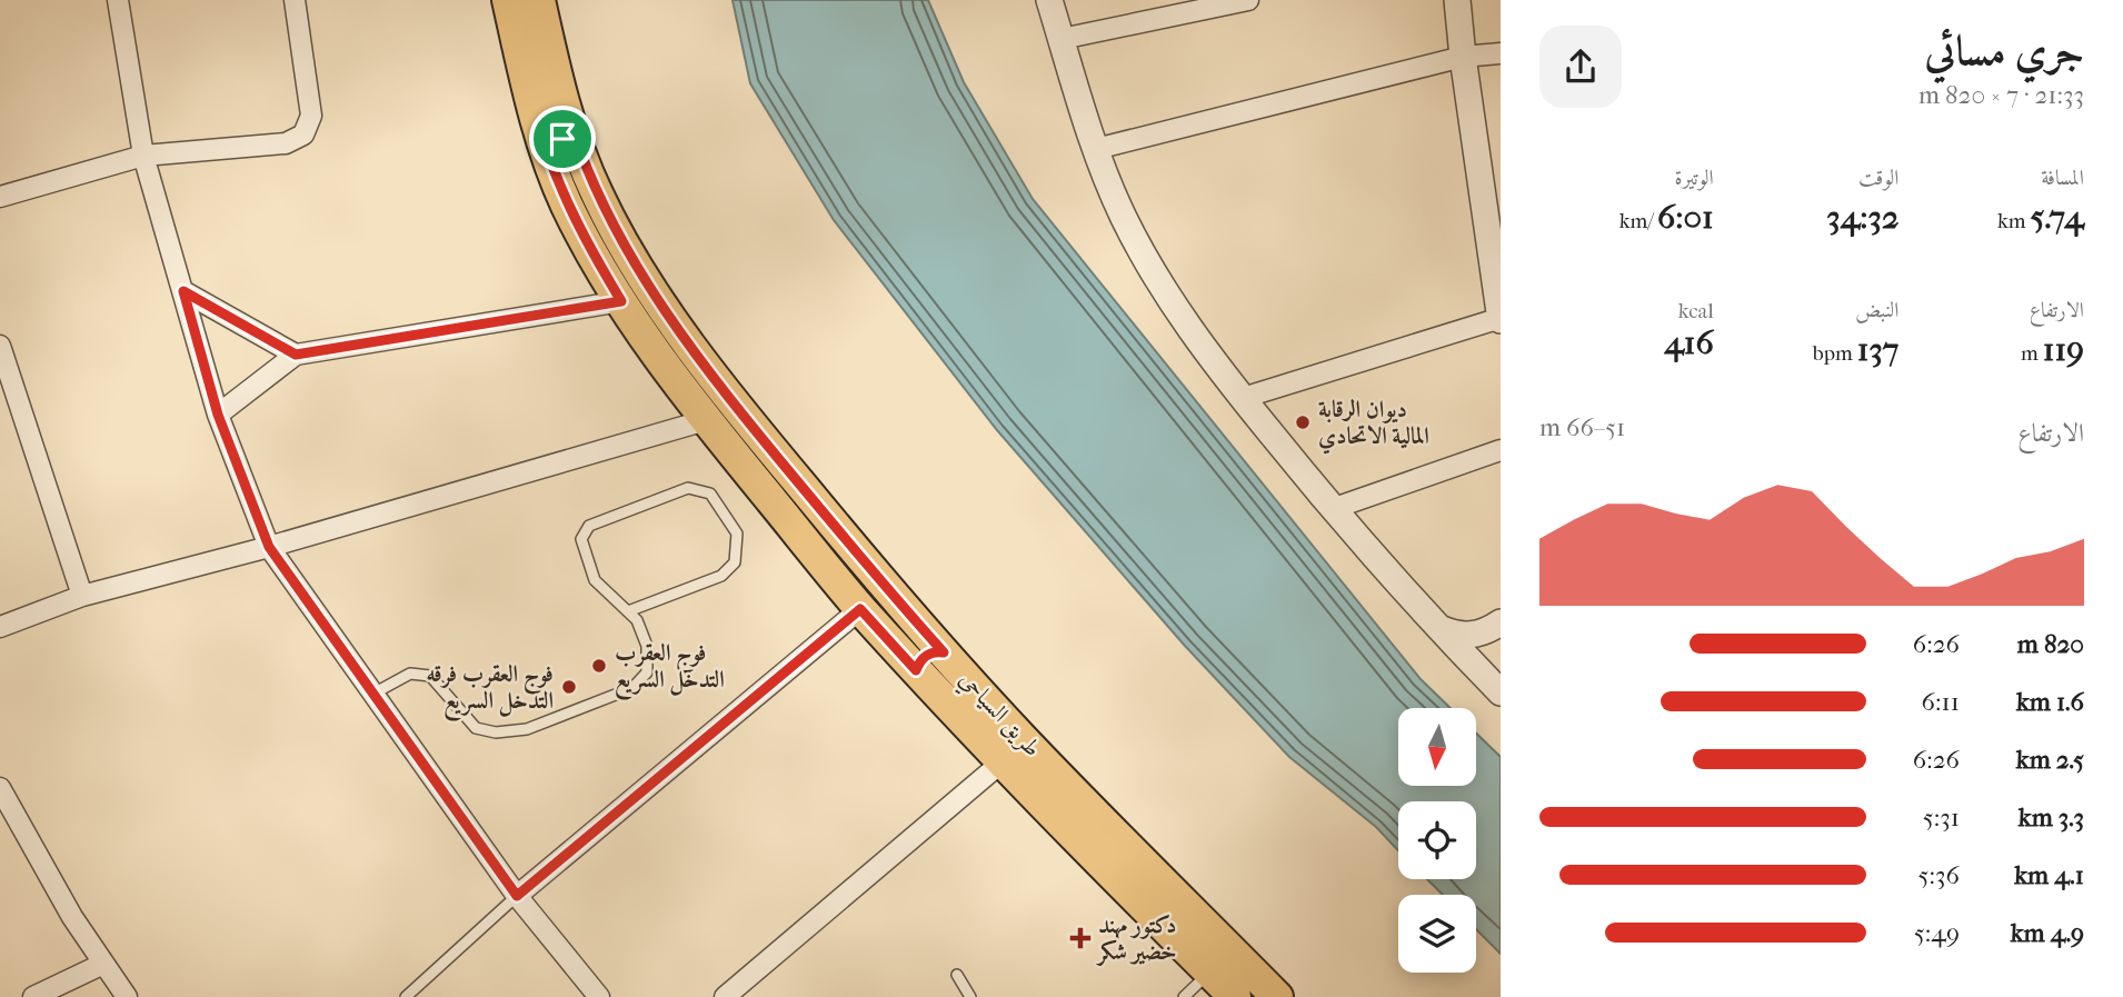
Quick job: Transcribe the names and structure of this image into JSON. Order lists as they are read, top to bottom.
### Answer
{
  "streets": {
    "main road": ["طريق السياحي"]
  },
  "places": {
    "other": ["ديوان الرقابة المالية الاتحادي", "فوج العقرب التدخل السريع", "فوج العقرب فرقه التدخل السريع"],
    "health": ["دكتور مهند خضير شكر"]
  },
  "north": "bottom",
  "page": {
    "heading": ["جري مسائي", "21:33 · 7 × 820 m"],
    "stats": [
      ["المسافة", "5.74 km"],
      ["الوقت", "34:32"],
      ["الوتيرة", "6:01 /km"],
      ["الارتفاع", "119 m"],
      ["النبض", "137 bpm"],
      ["kcal", "416"]
    ],
    "chart": ["الارتفاع", "51–66 m"],
    "list": [
      {
        "name": "820 m",
        "note": "6:26"
      },
      {
        "name": "1.6 km",
        "note": "6:11"
      },
      {
        "name": "2.5 km",
        "note": "6:26"
      },
      {
        "name": "3.3 km",
        "note": "5:31"
      },
      {
        "name": "4.1 km",
        "note": "5:36"
      },
      {
        "name": "4.9 km",
        "note": "5:49"
      }
    ]
  }
}
